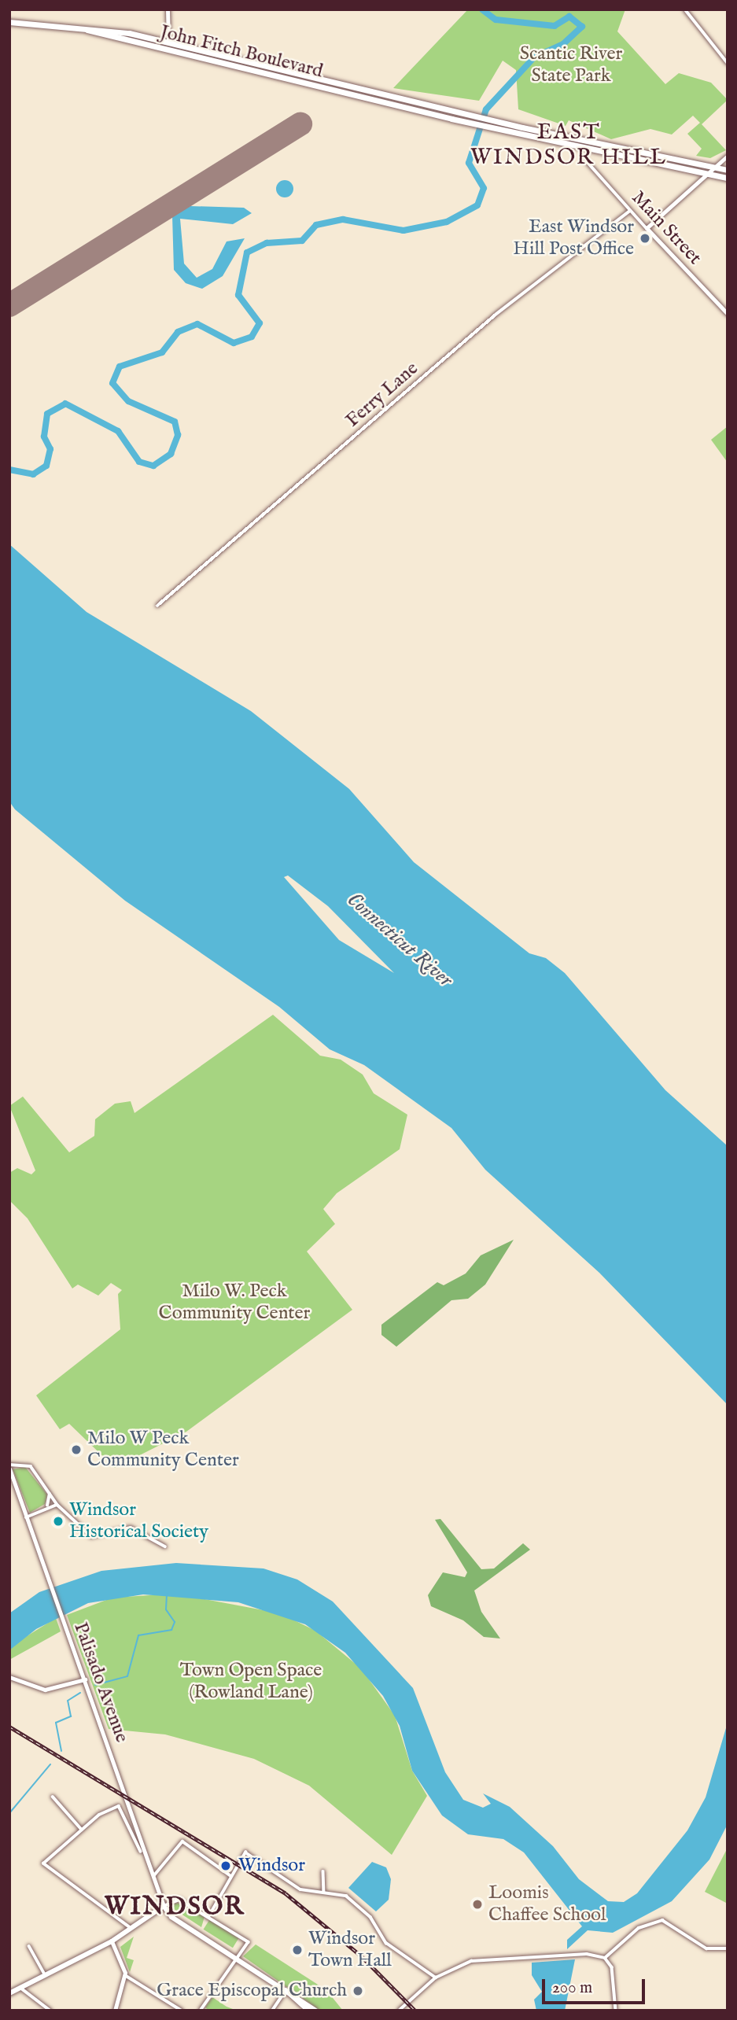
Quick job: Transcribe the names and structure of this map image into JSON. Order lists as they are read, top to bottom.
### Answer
{
  "streets": {
    "highway": ["John Fitch Boulevard"],
    "main road": ["Main Street", "Palisado Avenue"],
    "street": ["Ferry Lane"]
  },
  "crossings": [
    ["Main Street", "Ferry Lane"]
  ],
  "districts": ["EAST WINDSOR HILL", "WINDSOR"],
  "water": ["Connecticut River"],
  "parks": ["Scantic River State Park", "Milo W. Peck Community Center", "Town Open Space (Rowland Lane)"],
  "places": [
    "East Windsor Hill Post Office",
    "Milo W Peck Community Center",
    "Windsor Historical Society",
    "Windsor",
    "Loomis Chaffee School",
    "Windsor Town Hall",
    "Grace Episcopal Church"
  ],
  "scale_bar": "200 m"
}
